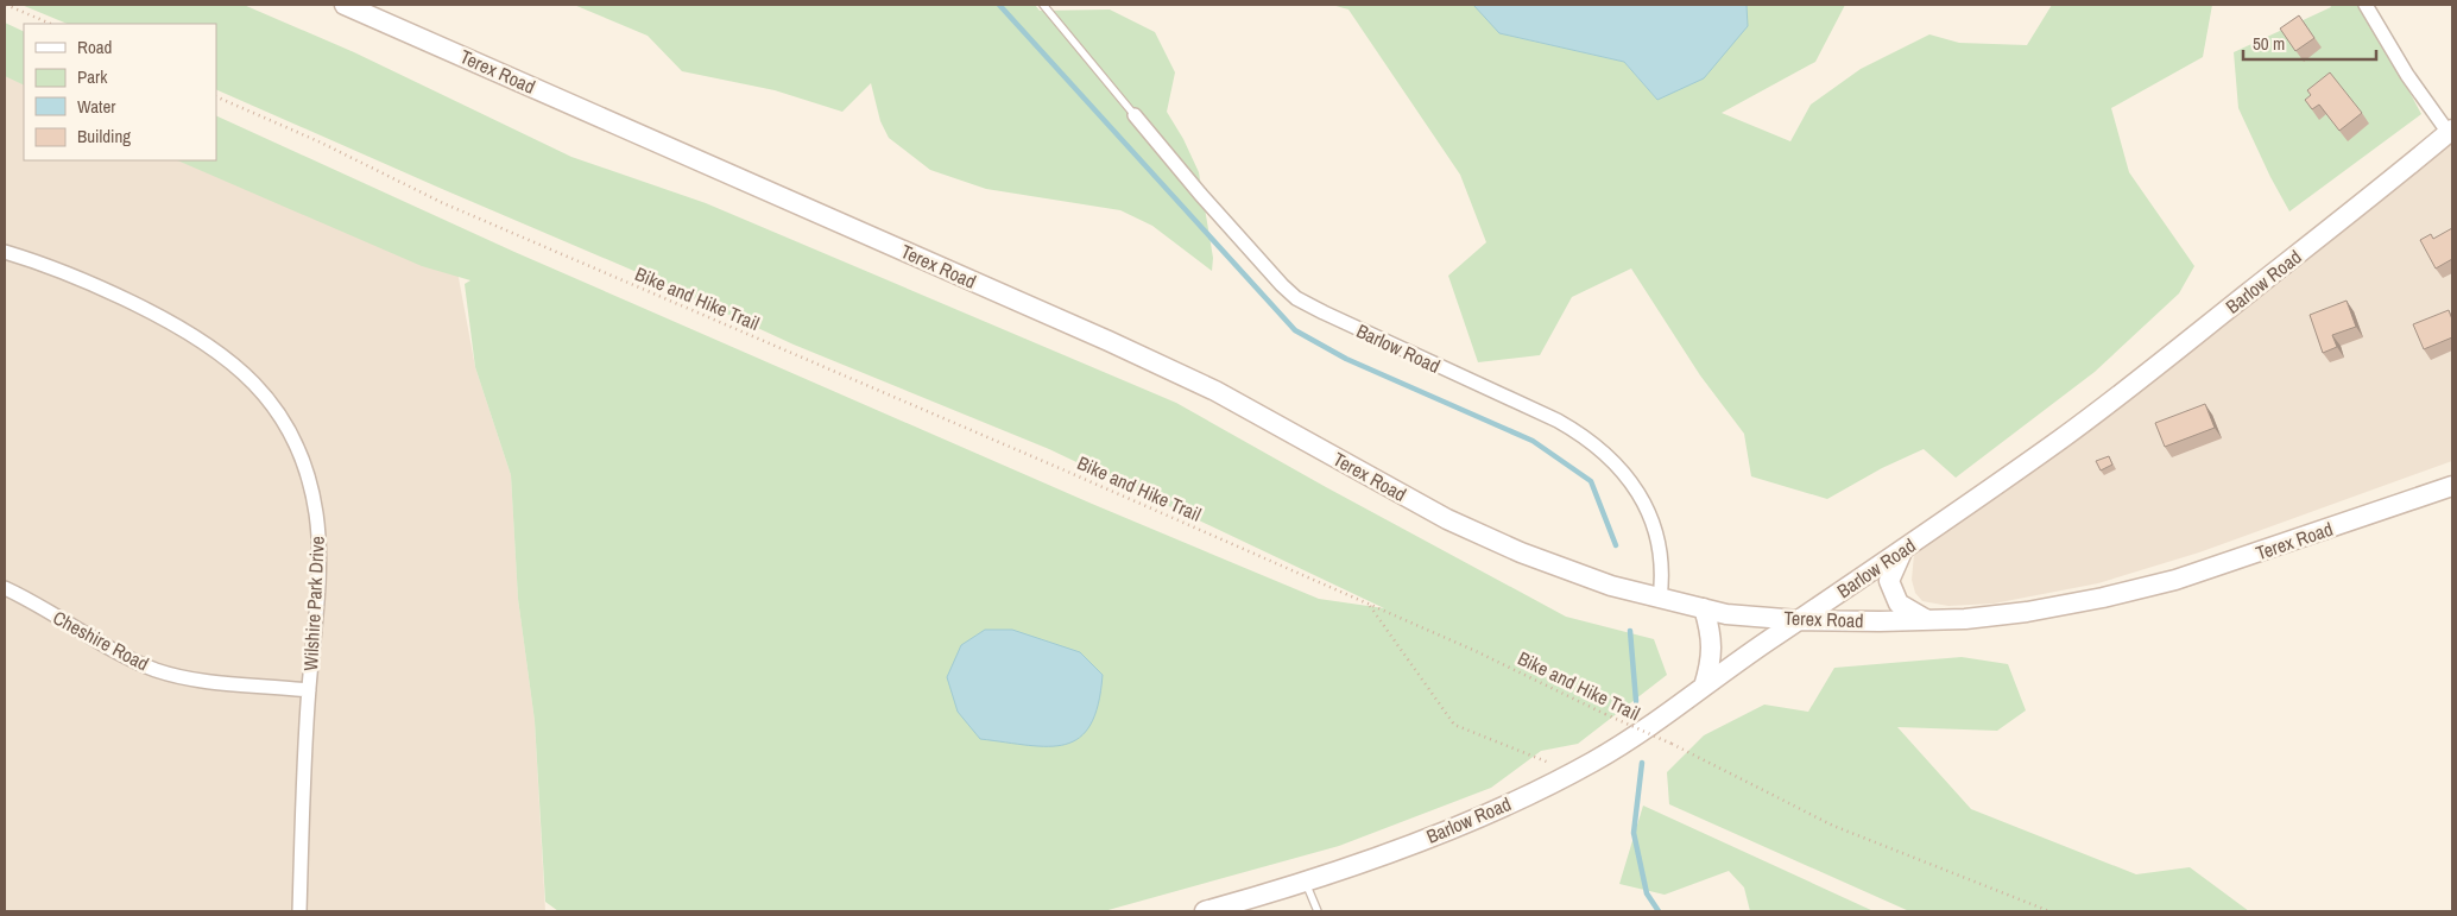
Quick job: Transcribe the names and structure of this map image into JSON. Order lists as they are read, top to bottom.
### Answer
{
  "streets": {
    "main road": ["Terex Road", "Barlow Road"],
    "street": ["Wilshire Park Drive", "Cheshire Road"],
    "path": ["Bike and Hike Trail"]
  },
  "crossings": [
    ["Terex Road", "Barlow Road"],
    ["Wilshire Park Drive", "Cheshire Road"]
  ],
  "legend": [
    "Road",
    "Park",
    "Water",
    "Building"
  ],
  "scale_bar": "50 m"
}
